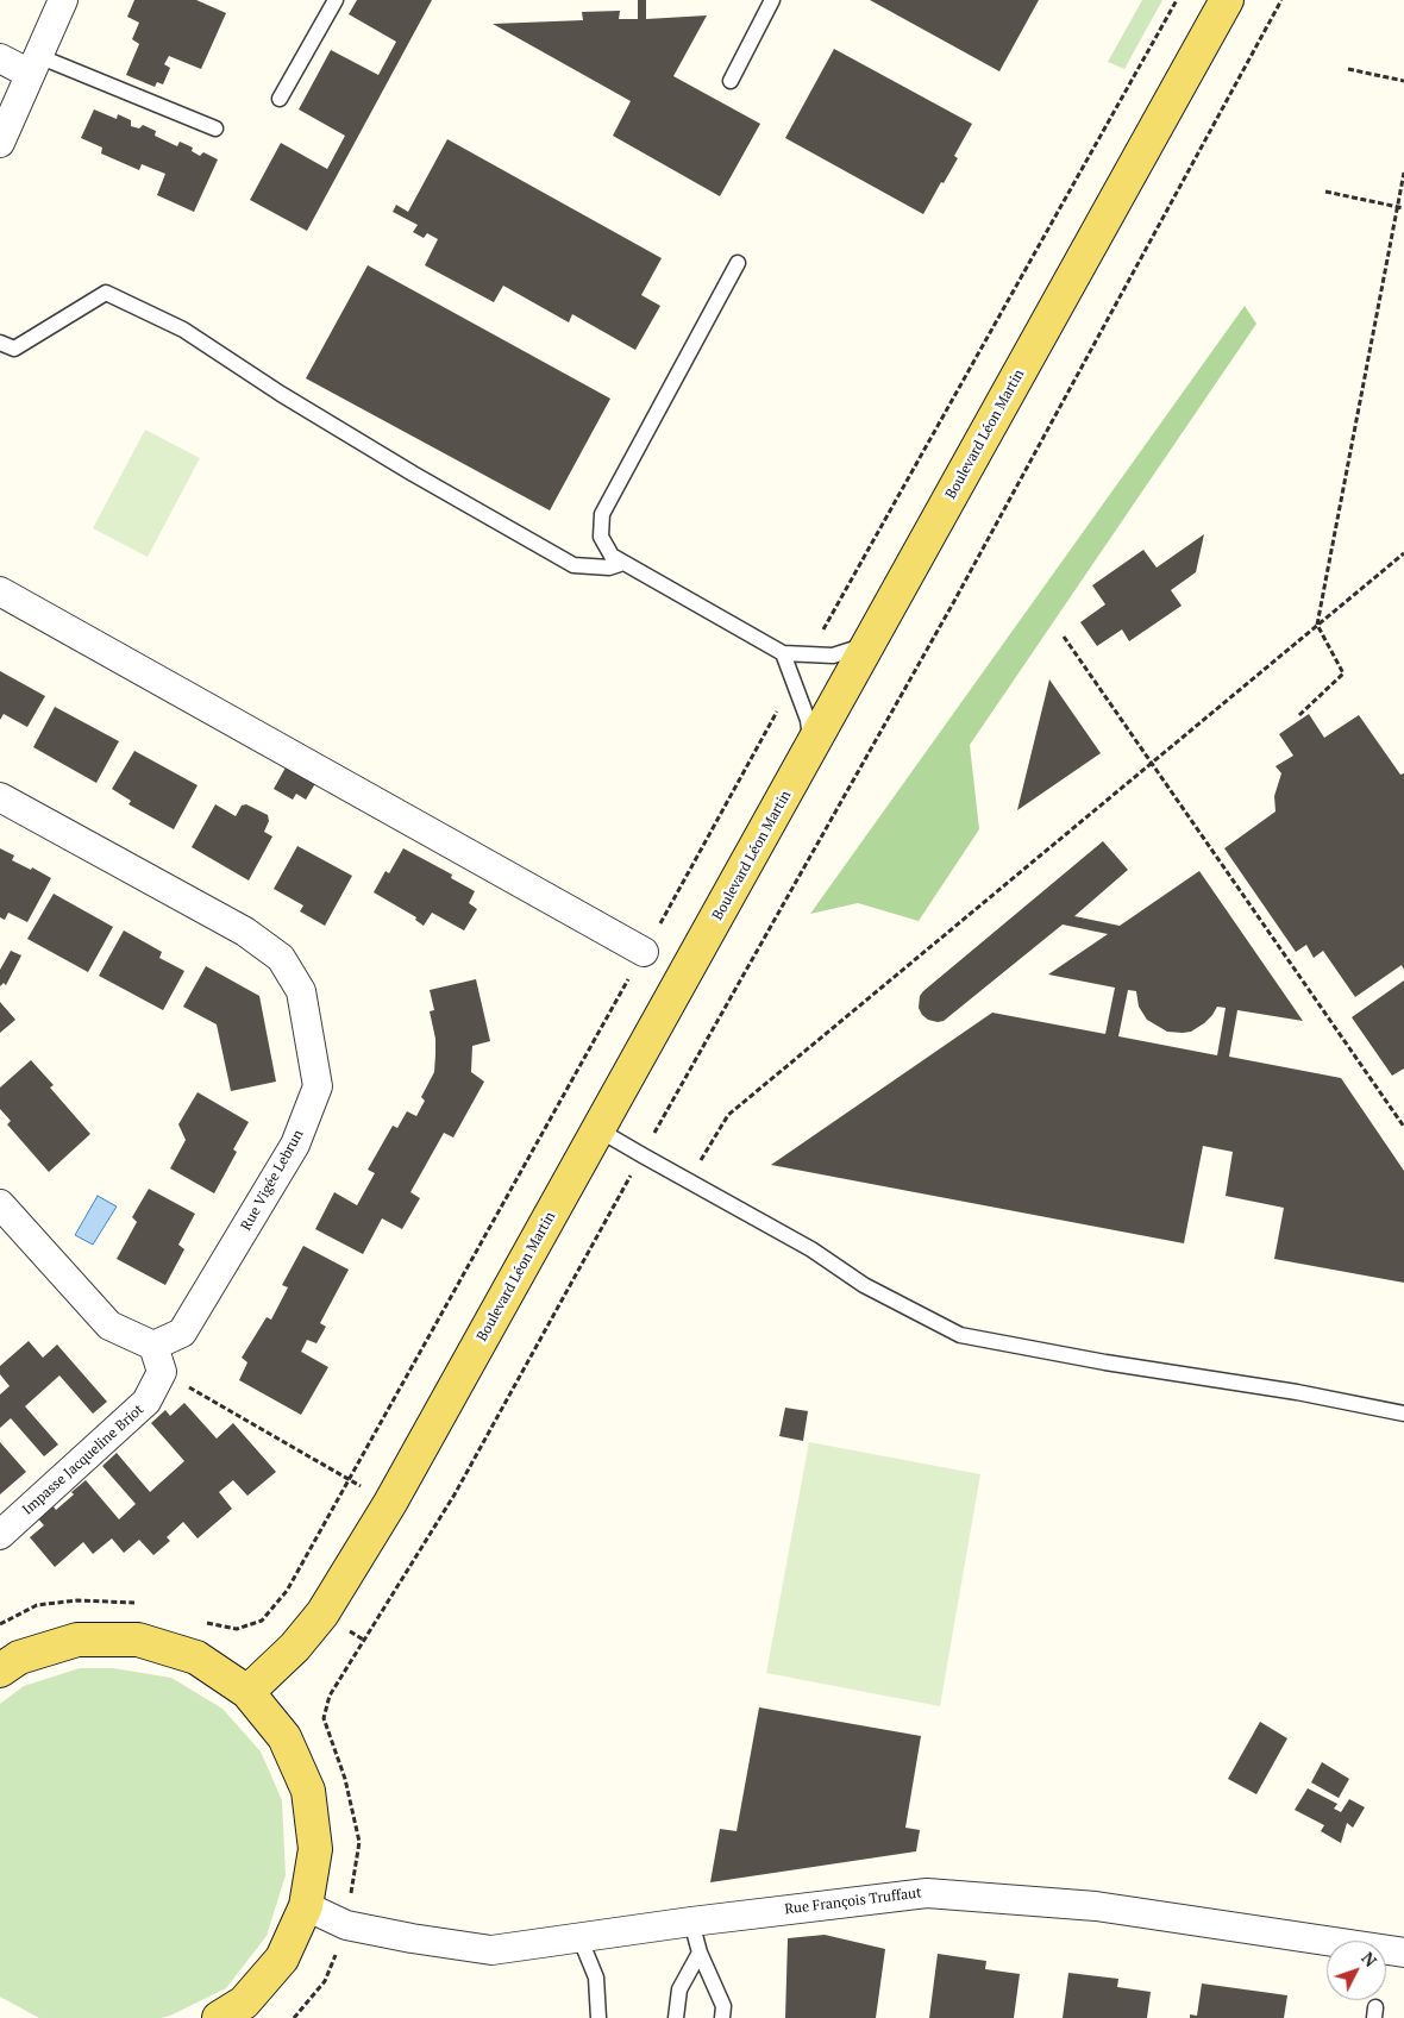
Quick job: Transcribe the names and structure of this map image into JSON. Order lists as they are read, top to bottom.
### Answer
{
  "streets": {
    "main road": ["Boulevard Léon Martin"],
    "street": ["Rue Vigée Lebrun", "Impasse Jacqueline Briot", "Rue François Truffaut"]
  },
  "crossings": [
    ["Rue Vigée Lebrun", "Impasse Jacqueline Briot"]
  ],
  "north": "top right"
}
